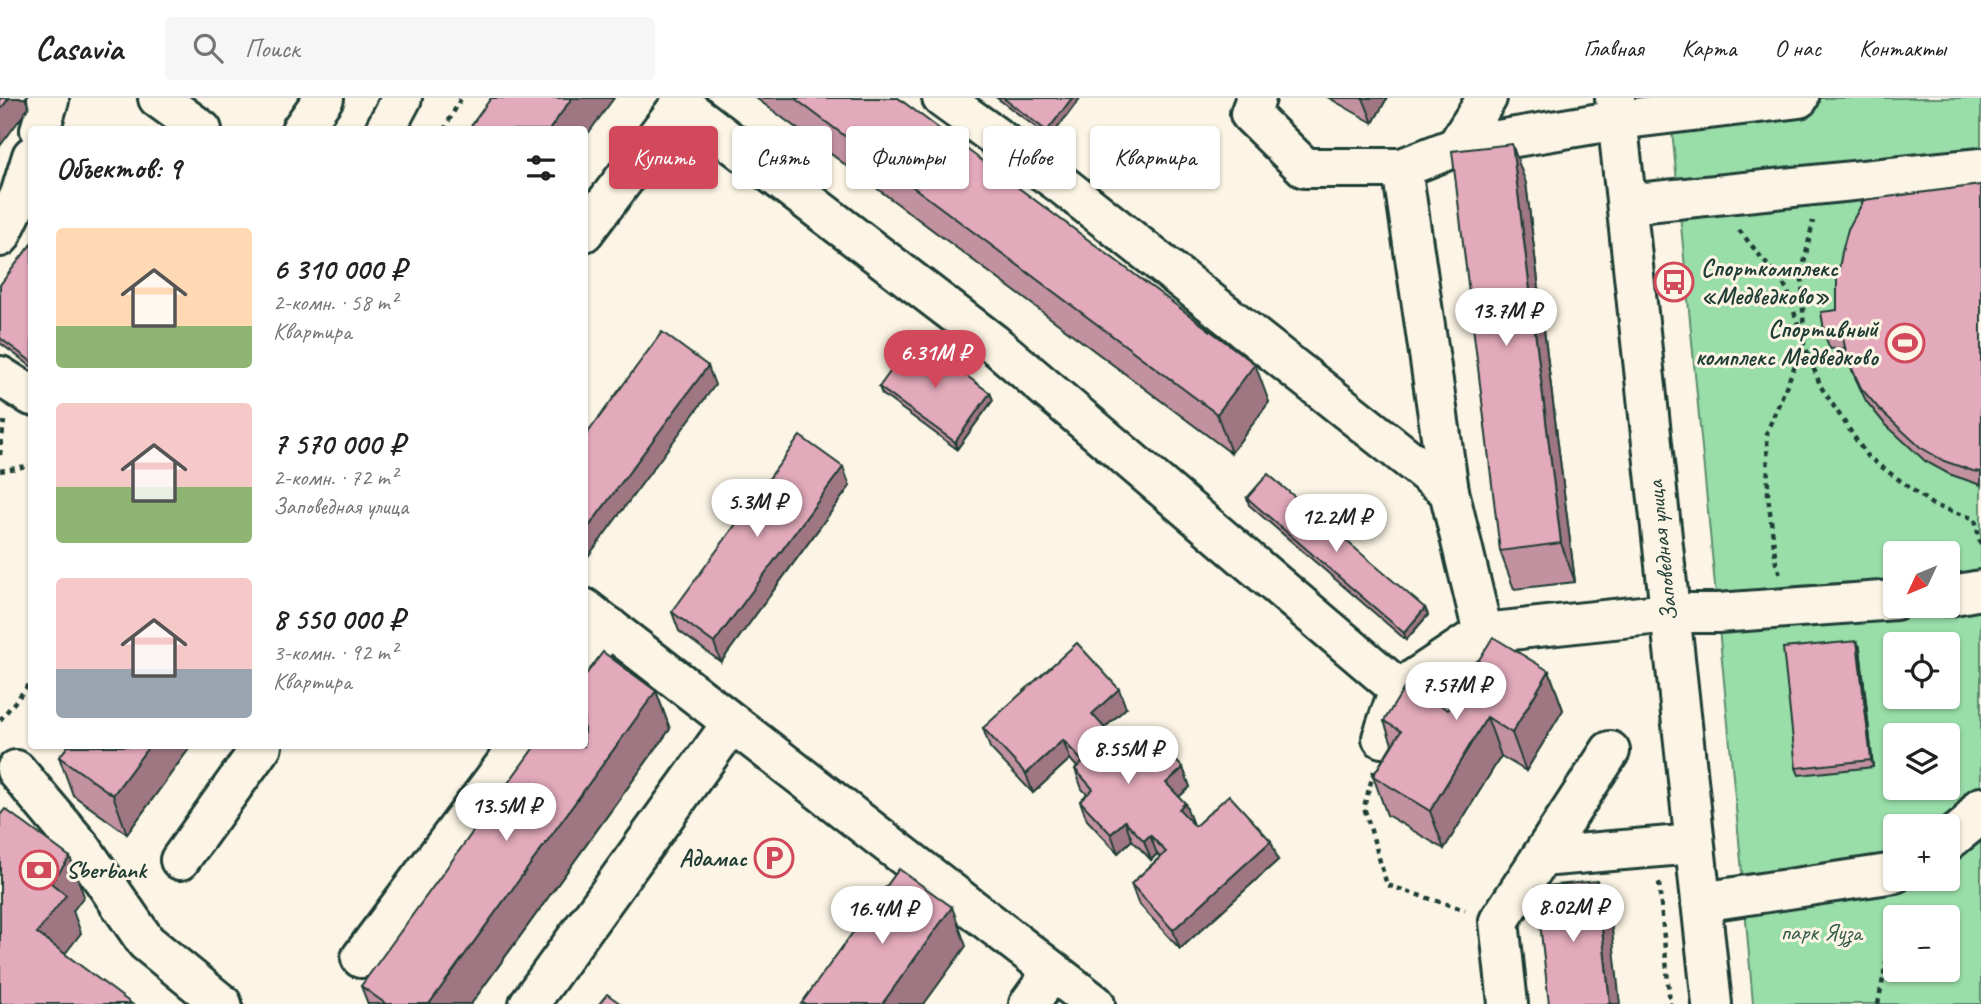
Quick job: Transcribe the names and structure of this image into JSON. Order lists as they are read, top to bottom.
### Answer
{
  "streets": {
    "street": ["Заповедная улица"]
  },
  "parks": ["парк Яуза"],
  "places": {
    "bus stop": ["Спорткомплекс «Медведково»"],
    "sports": ["Спортивный комплекс Медведково"],
    "parking": ["Адамас"],
    "bank": ["Sberbank"]
  },
  "north": "bottom left",
  "page": {
    "header": "Casavia",
    "search": "Поиск",
    "nav": [
      "Главная",
      "Карта",
      "О нас",
      "Контакты"
    ],
    "chip": [
      "Купить",
      "Снять",
      "Фильтры",
      "Новое",
      "Квартира"
    ],
    "heading": "Объектов: 9",
    "list": [
      {
        "name": "6 310 000 ₽",
        "note": "2-комн. · 58 m² · Квартира"
      },
      {
        "name": "7 570 000 ₽",
        "note": "2-комн. · 72 m² · Заповедная улица"
      },
      {
        "name": "8 550 000 ₽",
        "note": "3-комн. · 92 m² · Квартира"
      }
    ],
    "price": [
      "13.7M ₽",
      "6.31M ₽",
      "5.3M ₽",
      "12.2M ₽",
      "7.57M ₽",
      "8.55M ₽",
      "13.5M ₽",
      "8.02M ₽",
      "16.4M ₽"
    ],
    "map_buttons": ["+", "−"]
  }
}
